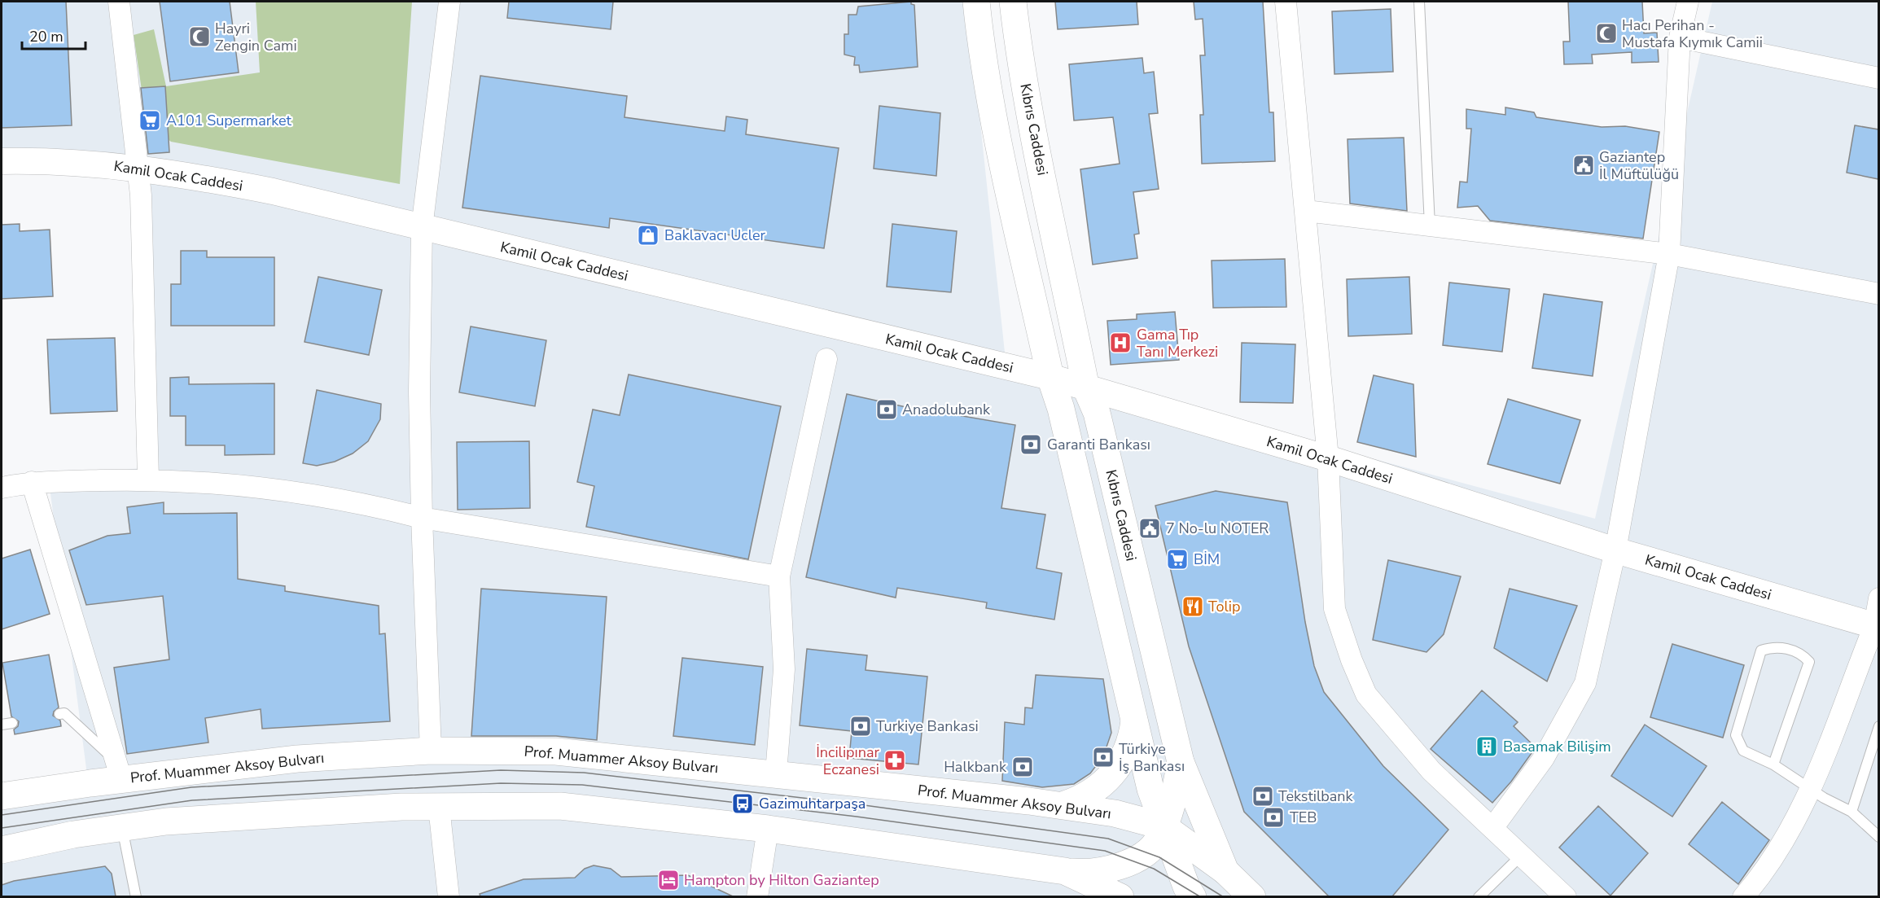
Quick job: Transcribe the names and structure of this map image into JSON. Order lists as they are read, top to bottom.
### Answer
{
  "streets": {
    "main road": ["Kıbrıs Caddesi", "Prof. Muammer Aksoy Bulvarı"],
    "street": ["Kamil Ocak Caddesi"]
  },
  "crossings": [
    ["Kıbrıs Caddesi", "Kamil Ocak Caddesi"],
    ["Kıbrıs Caddesi", "Prof. Muammer Aksoy Bulvarı"]
  ],
  "places": {
    "mosque": ["Hacı Perihan - Mustafa Kıymık Camii", "Hayri Zengin Cami"],
    "supermarket": ["A101 Supermarket", "BİM"],
    "public building": ["Gaziantep İl Müftülüğü", "7 No-lu NOTER"],
    "shop": ["Baklavacı Ucler"],
    "hospital": ["Gama Tıp Tanı Merkezi"],
    "bank": [
      "Anadolubank",
      "Garanti Bankası",
      "Turkiye Bankasi",
      "Türkiye İş Bankası",
      "Halkbank",
      "Tekstilbank",
      "TEB"
    ],
    "restaurant": ["Tolip"],
    "building": ["Basamak Bilişim"],
    "pharmacy": ["İncilipınar Eczanesi"],
    "bus stop": ["Gazimuhtarpaşa"],
    "hotel": ["Hampton by Hilton Gaziantep"]
  },
  "scale_bar": "20 m"
}
